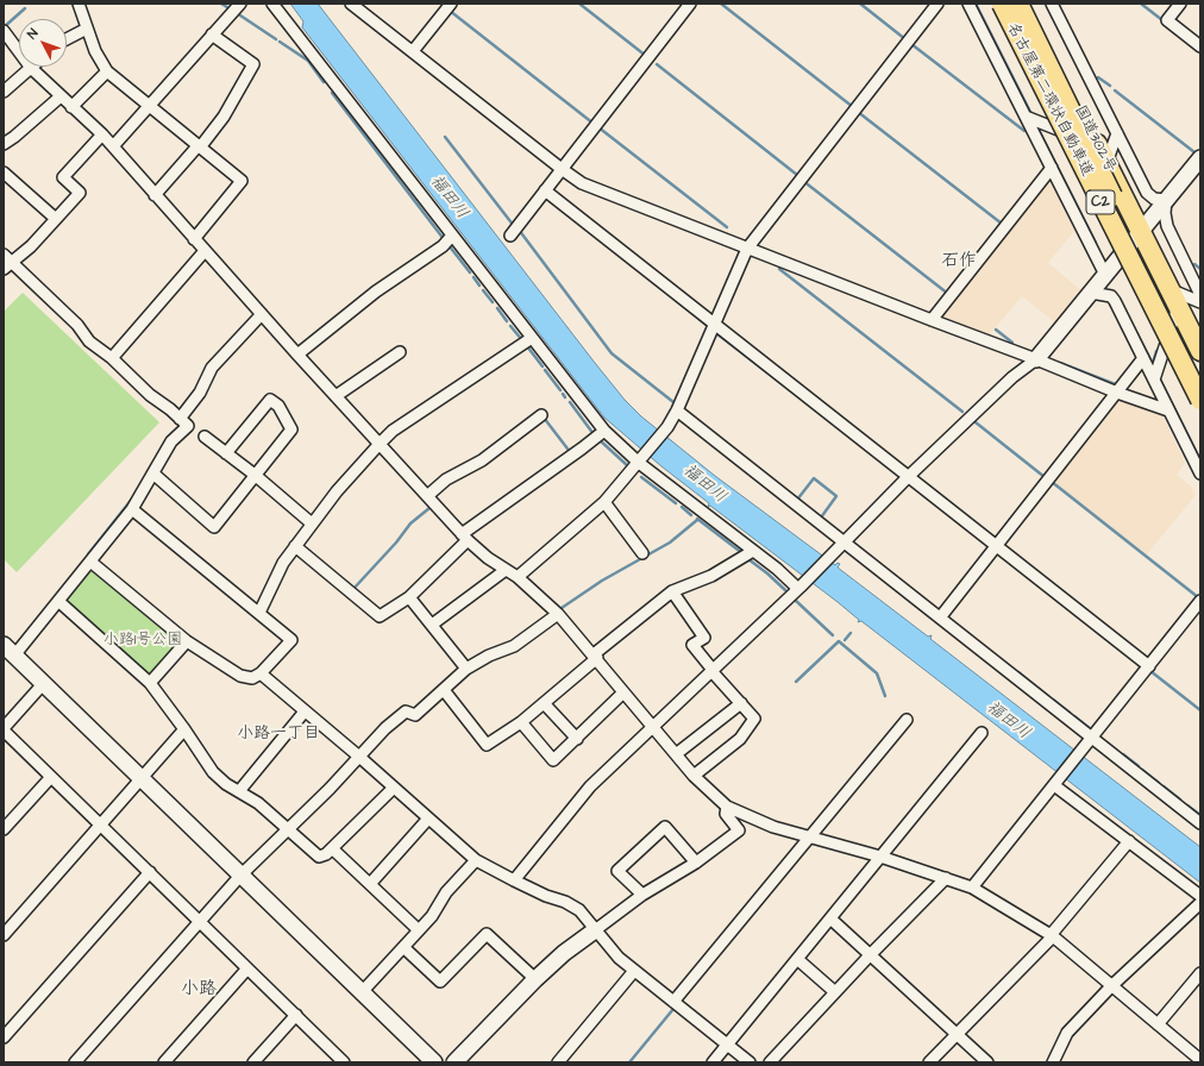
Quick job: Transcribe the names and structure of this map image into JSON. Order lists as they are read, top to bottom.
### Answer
{
  "streets": {
    "highway": ["名古屋第二環状自動車道", "国道302号", "C2"]
  },
  "districts": ["石作", "小路一丁目", "小路"],
  "water": ["福田川"],
  "parks": ["小路1号公園"],
  "north": "top left"
}
